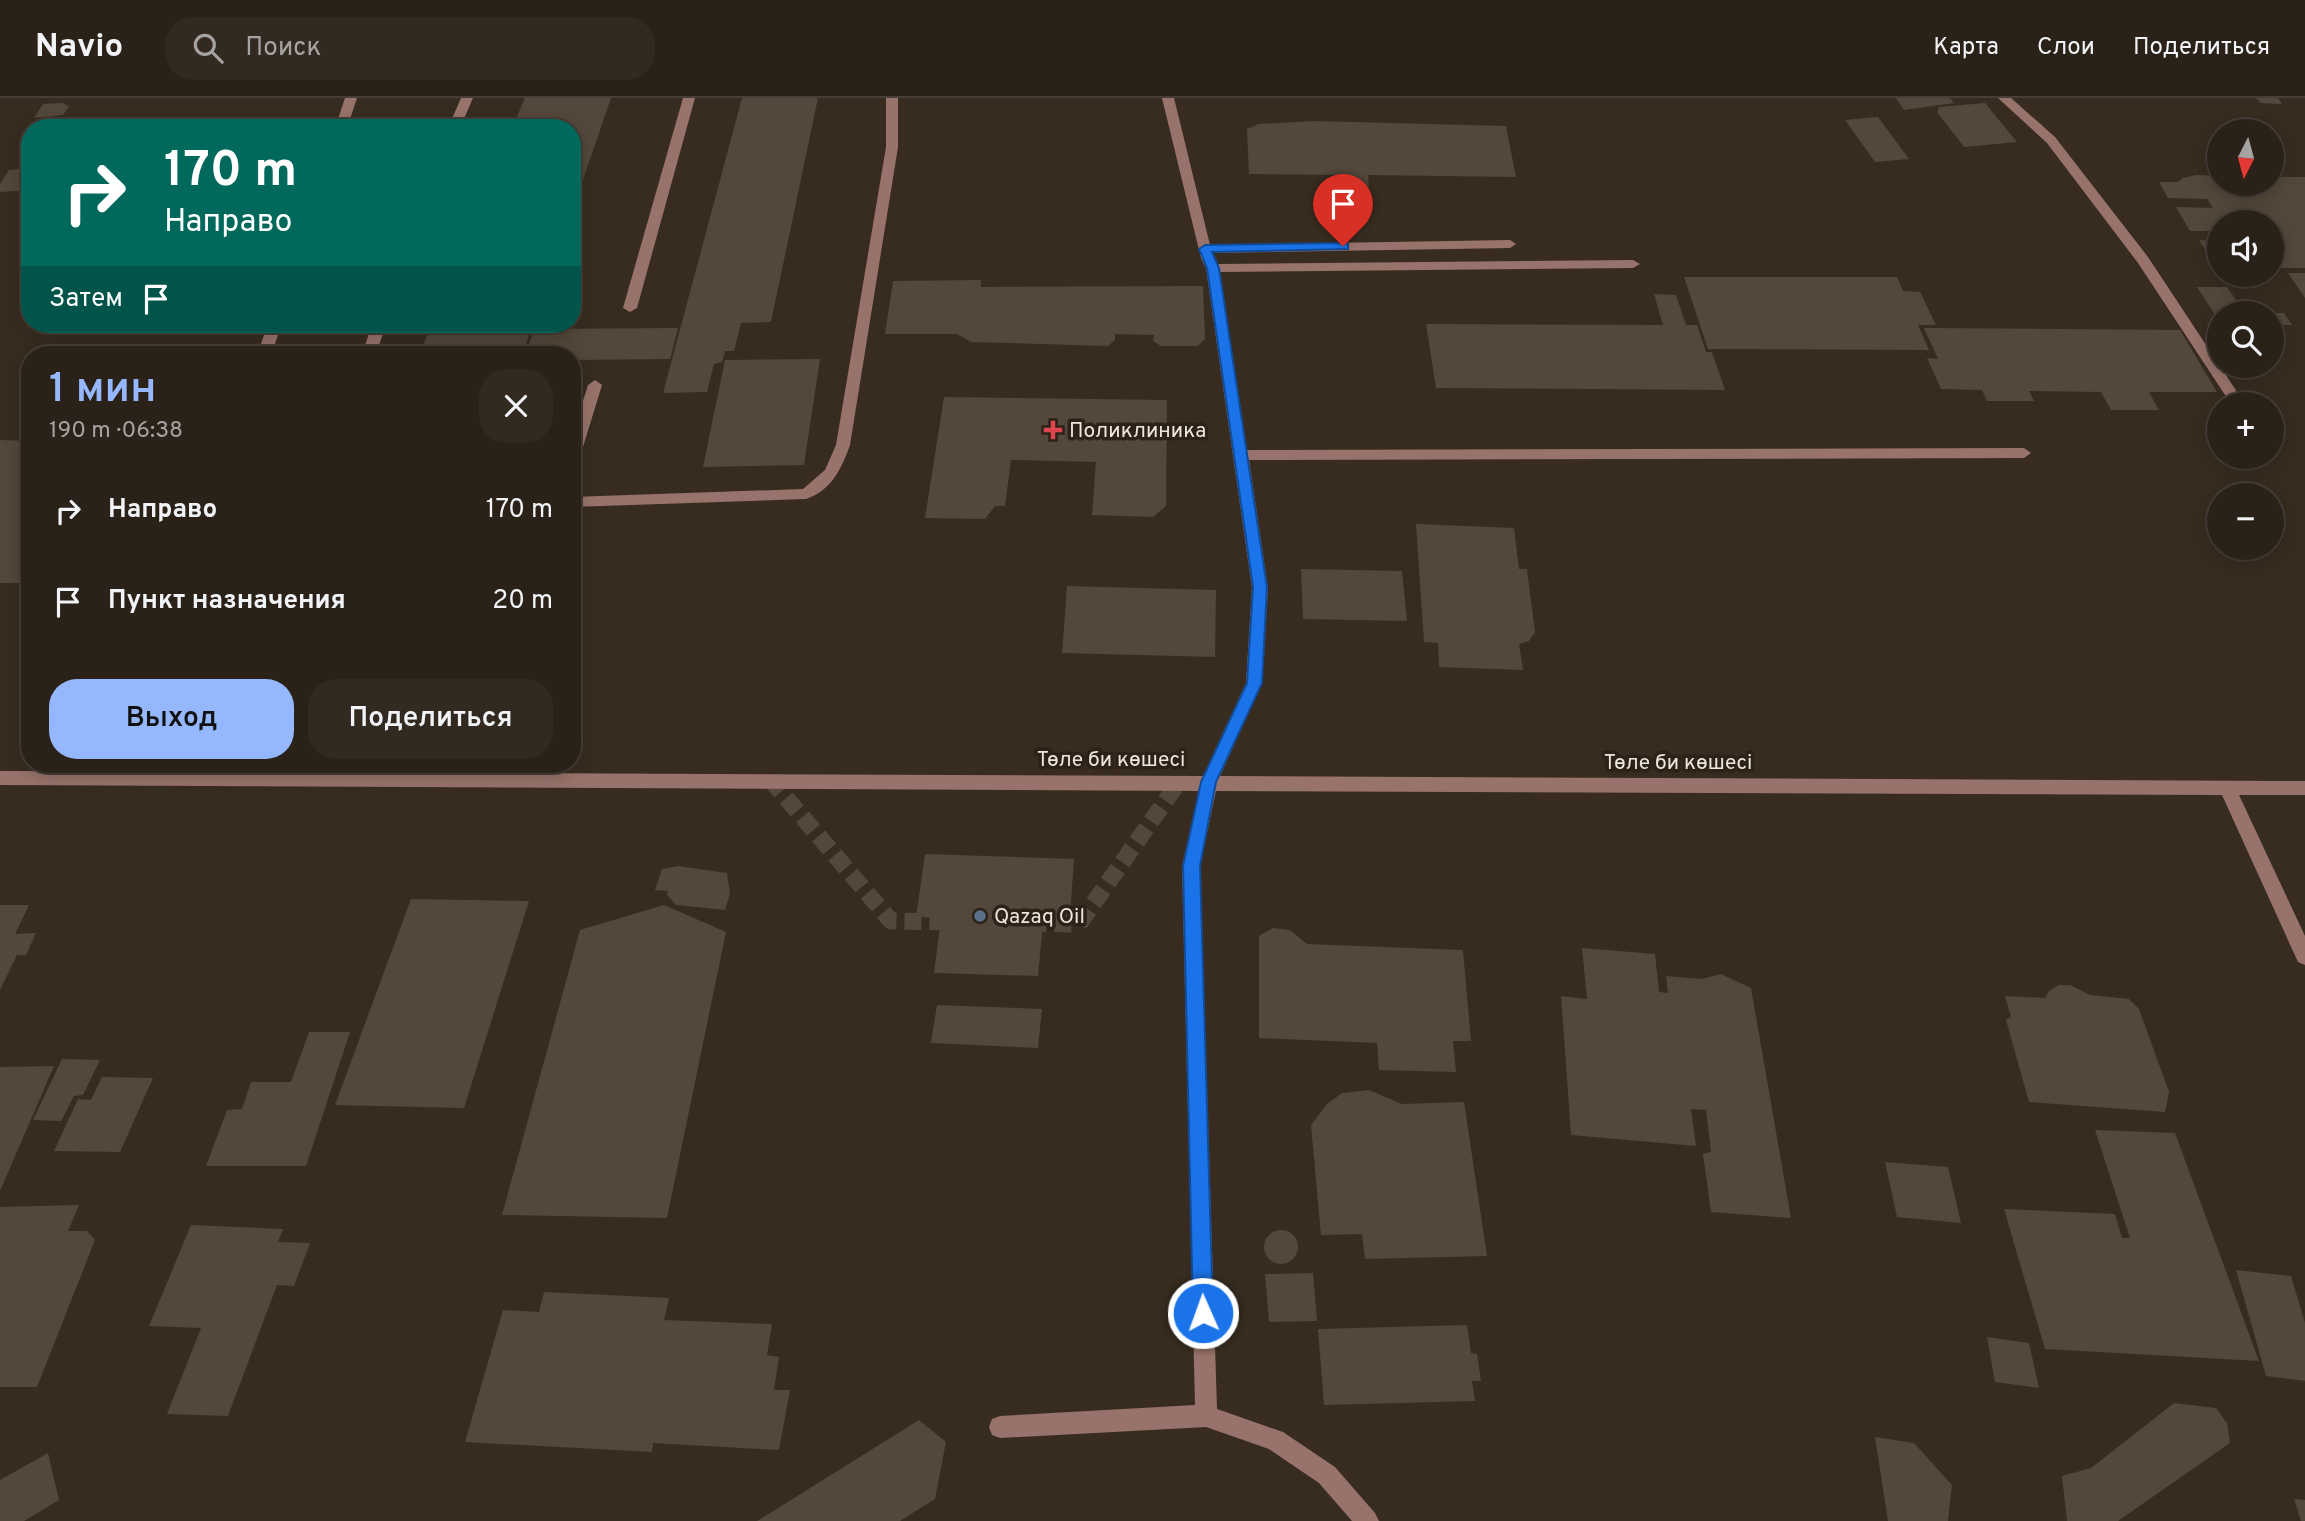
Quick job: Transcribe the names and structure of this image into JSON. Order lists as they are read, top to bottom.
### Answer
{
  "streets": {
    "street": ["Төле би көшесі"]
  },
  "places": {
    "health": ["Поликлиника"],
    "other": ["Qazaq Oil"]
  },
  "north": "bottom",
  "page": {
    "header": "Navio",
    "search": "Поиск",
    "nav": ["Карта", "Слои", "Поделиться"],
    "map_buttons": ["+", "−"],
    "turn": ["170 m", "Направо"],
    "then": "Затем",
    "heading": ["1 мин", "190 m · 06:38"],
    "list": [
      {
        "name": "Направо",
        "value": "170 m"
      },
      {
        "name": "Пункт назначения",
        "value": "20 m"
      }
    ],
    "buttons": ["Выход", "Поделиться"]
  }
}
